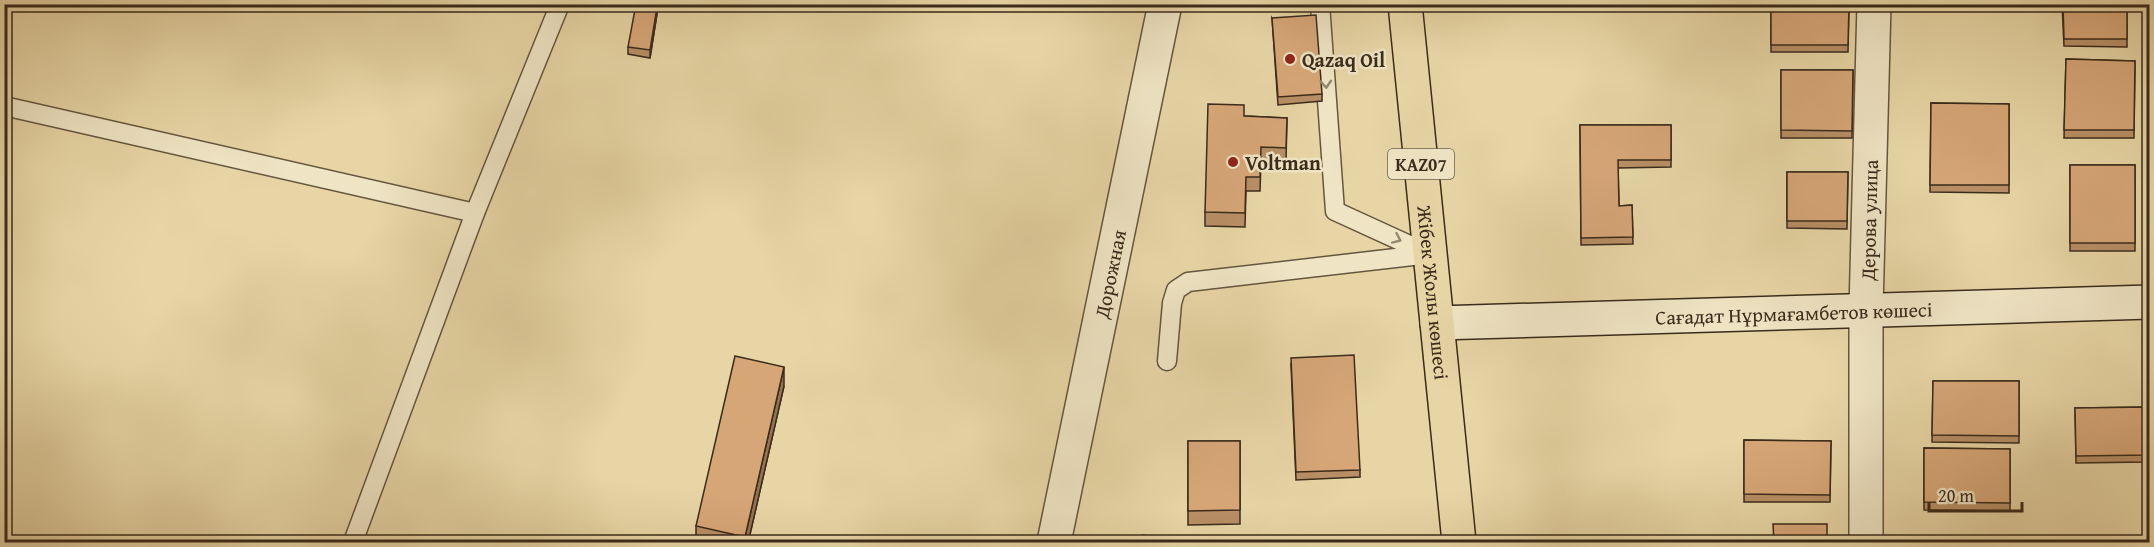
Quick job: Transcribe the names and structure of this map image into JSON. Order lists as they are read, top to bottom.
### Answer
{
  "streets": {
    "highway": ["KAZ07", "Жібек Жолы көшесі"],
    "street": ["Дерова улица", "Дорожная", "Сағадат Нұрмағамбетов көшесі"]
  },
  "crossings": [
    ["Дерова улица", "Сағадат Нұрмағамбетов көшесі"],
    ["Жібек Жолы көшесі", "Сағадат Нұрмағамбетов көшесі"]
  ],
  "places": ["Qazaq Oil", "Voltman"],
  "scale_bar": "20 m"
}
